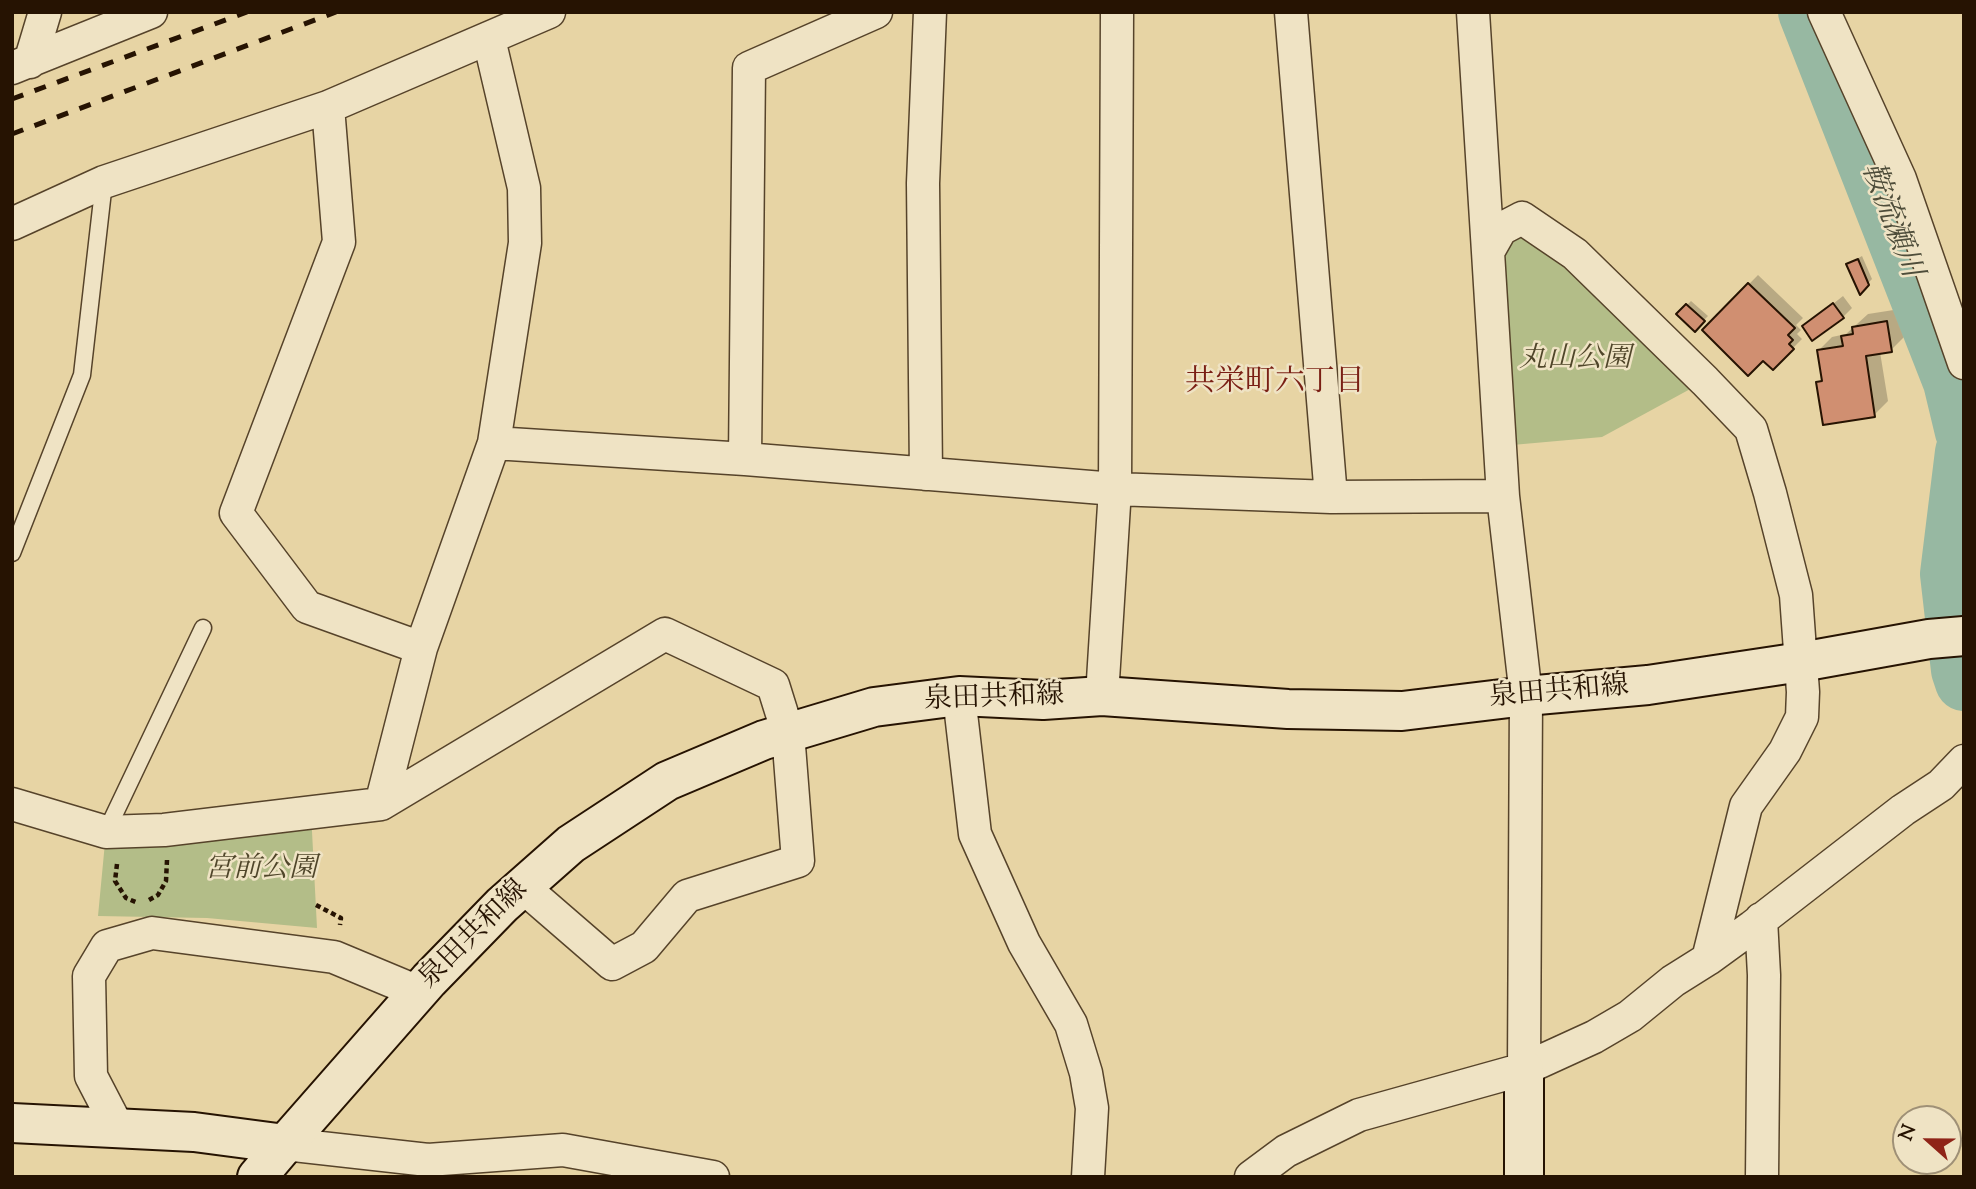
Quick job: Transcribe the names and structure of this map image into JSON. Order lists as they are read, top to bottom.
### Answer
{
  "streets": {
    "main road": ["泉田共和線"]
  },
  "districts": ["共栄町六丁目"],
  "water": ["鞍流瀬川"],
  "parks": ["丸山公園", "宮前公園"],
  "north": "left"
}
